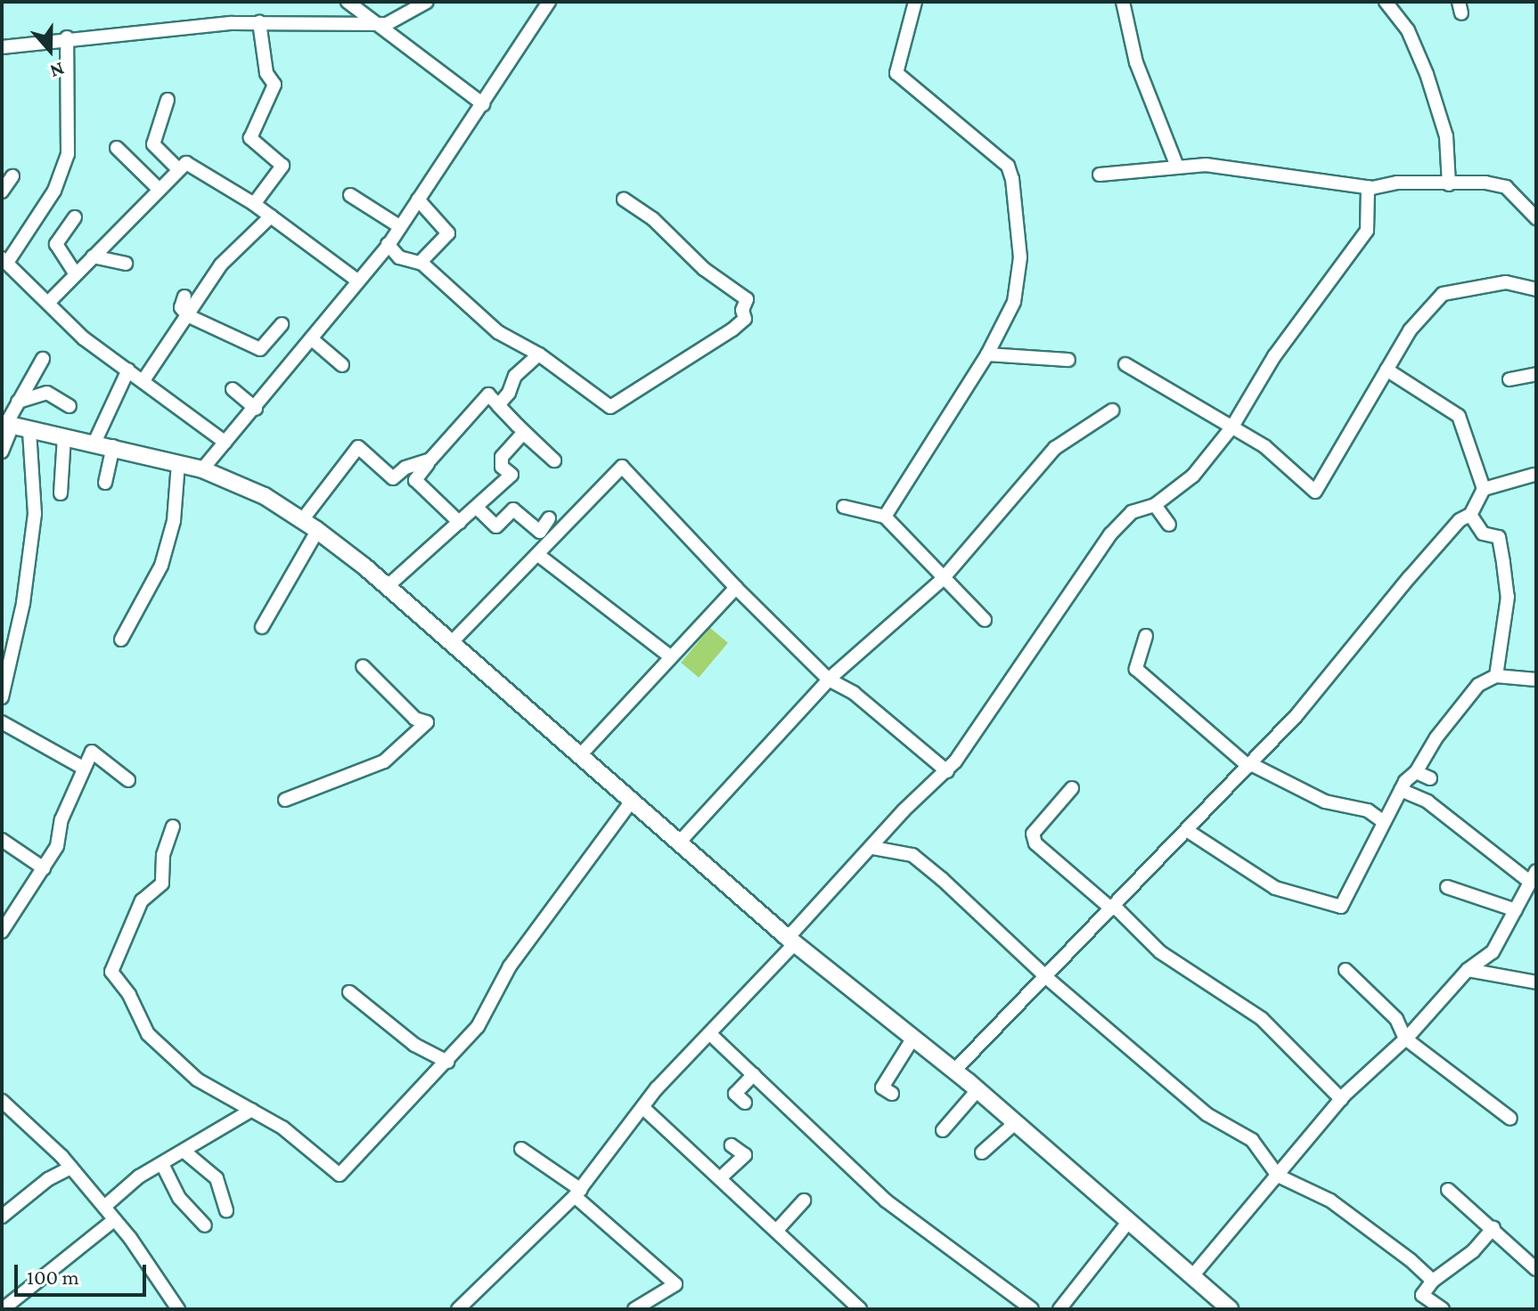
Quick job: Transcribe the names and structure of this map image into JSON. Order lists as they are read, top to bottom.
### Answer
{
  "scale_bar": "100 m",
  "north": "bottom"
}
